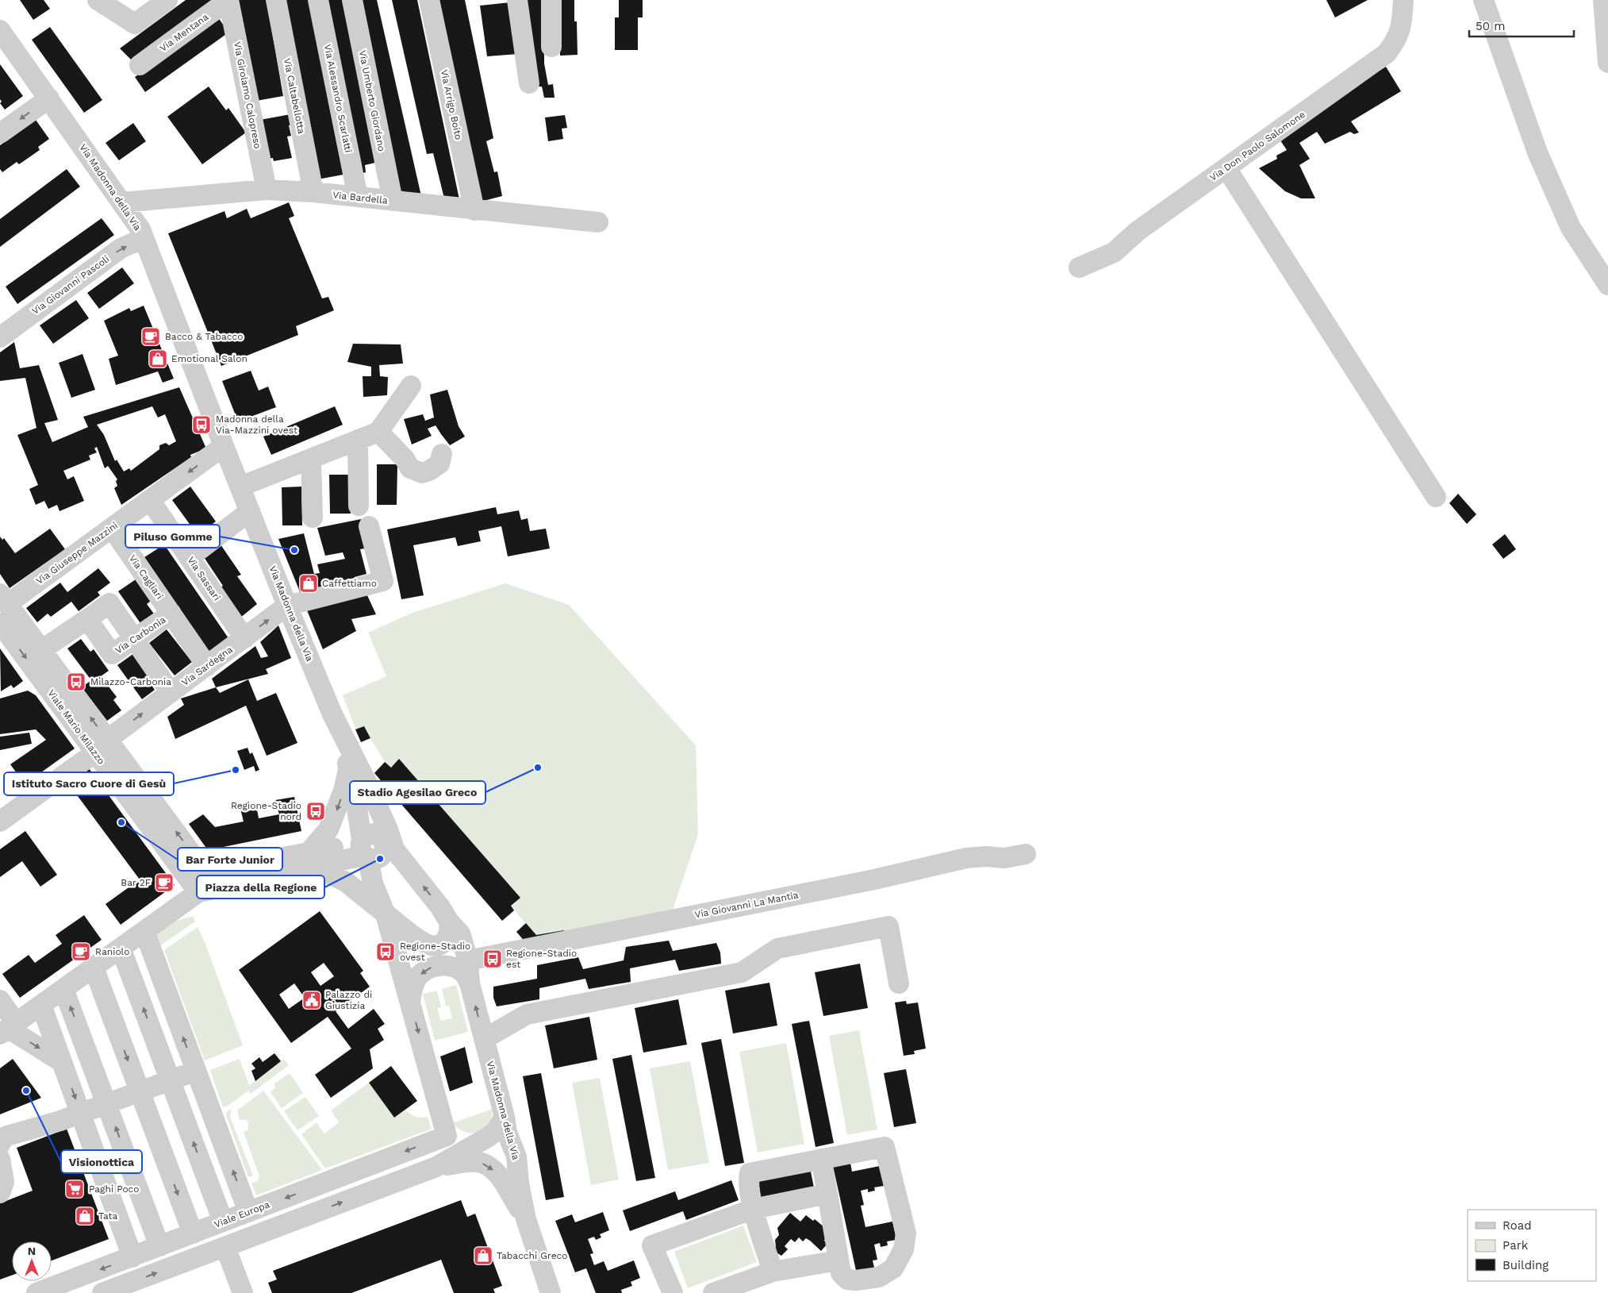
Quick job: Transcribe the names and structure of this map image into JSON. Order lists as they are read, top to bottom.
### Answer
{
  "streets": {
    "street": [
      "Via Mentana",
      "Via Girolamo Calopreso",
      "Via Caltabellotta",
      "Via Alessandro Scarlatti",
      "Via Umberto Giordano",
      "Via Arrigo Boito",
      "Via Don Paolo Salomone",
      "Via Madonna della Via",
      "Via Bardella",
      "Via Giovanni Pascoli",
      "Via Giuseppe Mazzini",
      "Via Cagliari",
      "Via Sassari",
      "Via Carbonia",
      "Via Sardegna",
      "Viale Mario Milazzo",
      "Via Giovanni La Mantia",
      "Viale Europa"
    ]
  },
  "crossings": [
    ["Via Mentana", "Via Girolamo Calopreso"],
    ["Via Girolamo Calopreso", "Via Bardella"],
    ["Via Caltabellotta", "Via Bardella"],
    ["Via Alessandro Scarlatti", "Via Bardella"],
    ["Via Umberto Giordano", "Via Bardella"],
    ["Via Arrigo Boito", "Via Bardella"],
    ["Via Madonna della Via", "Via Bardella"],
    ["Via Madonna della Via", "Via Giovanni Pascoli"],
    ["Via Madonna della Via", "Via Giuseppe Mazzini"],
    ["Via Madonna della Via", "Via Sardegna"],
    ["Via Madonna della Via", "Via Giovanni La Mantia"],
    ["Via Giuseppe Mazzini", "Via Cagliari"],
    ["Via Giuseppe Mazzini", "Via Sassari"],
    ["Via Giuseppe Mazzini", "Viale Mario Milazzo"],
    ["Via Cagliari", "Via Carbonia"],
    ["Via Cagliari", "Via Sardegna"],
    ["Via Sassari", "Via Sardegna"],
    ["Via Sardegna", "Viale Mario Milazzo"]
  ],
  "places": {
    "cafe": ["Bacco & Tabacco", "Bar 2F", "Raniolo"],
    "shop": [
      "Emotional Salon",
      "Caffettiamo",
      "Tata",
      "Tabacchi Greco"
    ],
    "bus stop": [
      "Madonna della Via-Mazzini ovest",
      "Milazzo-Carbonia",
      "Regione-Stadio nord",
      "Regione-Stadio ovest",
      "Regione-Stadio est"
    ],
    "other": [
      "Piluso Gomme",
      "Stadio Agesilao Greco",
      "Istituto Sacro Cuore di Gesù",
      "Bar Forte Junior",
      "Piazza della Regione",
      "Visionottica"
    ],
    "public building": ["Palazzo di Giustizia"],
    "supermarket": ["Paghi Poco"]
  },
  "legend": ["Road", "Park", "Building"],
  "scale_bar": "50 m",
  "north": "top"
}
